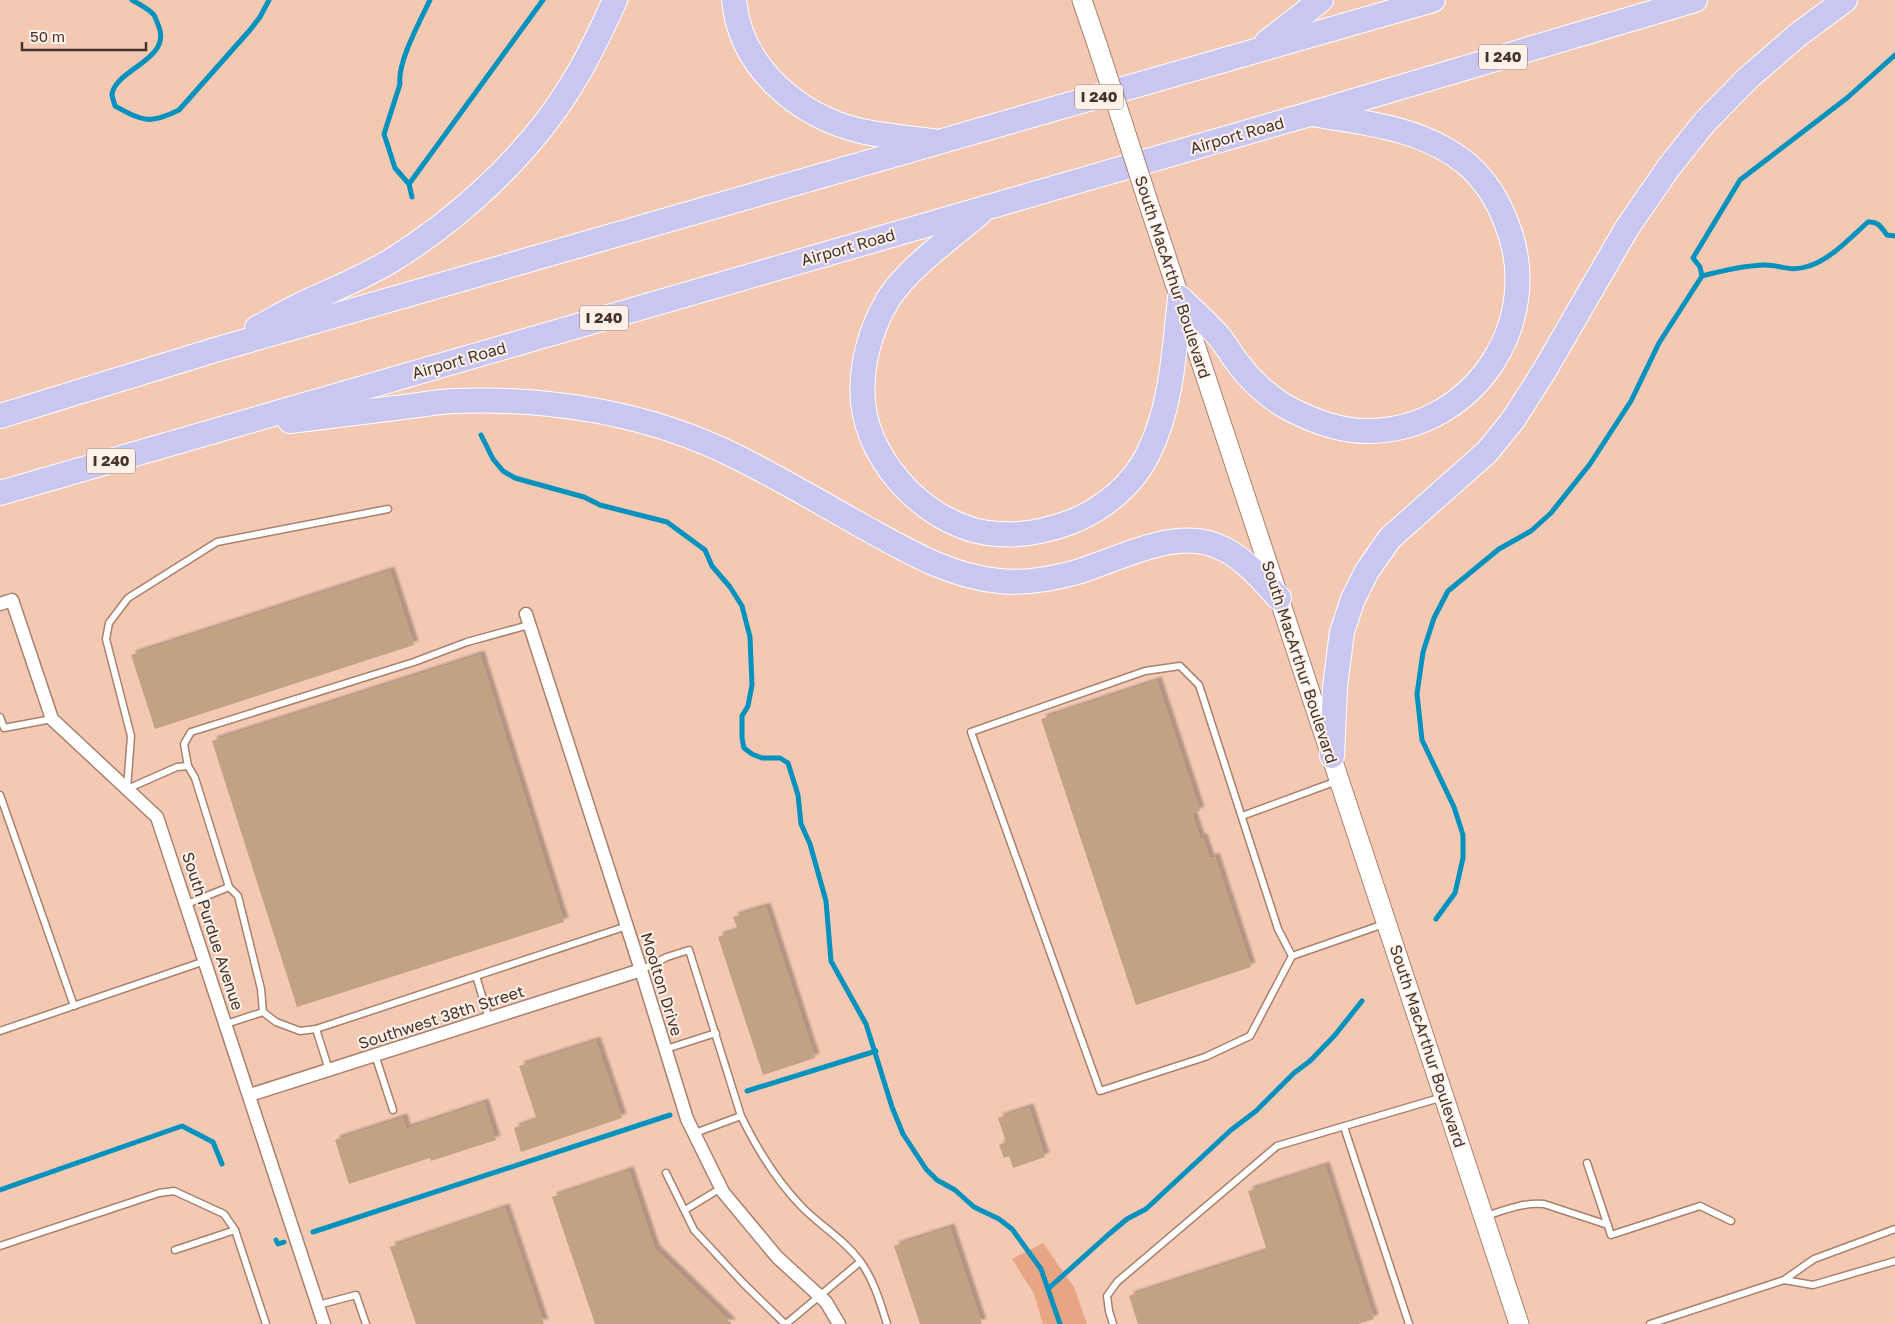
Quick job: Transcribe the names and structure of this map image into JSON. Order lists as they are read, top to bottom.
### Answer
{
  "streets": {
    "highway": ["I 240", "Airport Road"],
    "main road": ["South MacArthur Boulevard"],
    "street": ["South Purdue Avenue", "Moolton Drive", "Southwest 38th Street"]
  },
  "crossings": [
    ["South Purdue Avenue", "Southwest 38th Street"],
    ["Moolton Drive", "Southwest 38th Street"]
  ],
  "scale_bar": "50 m"
}
